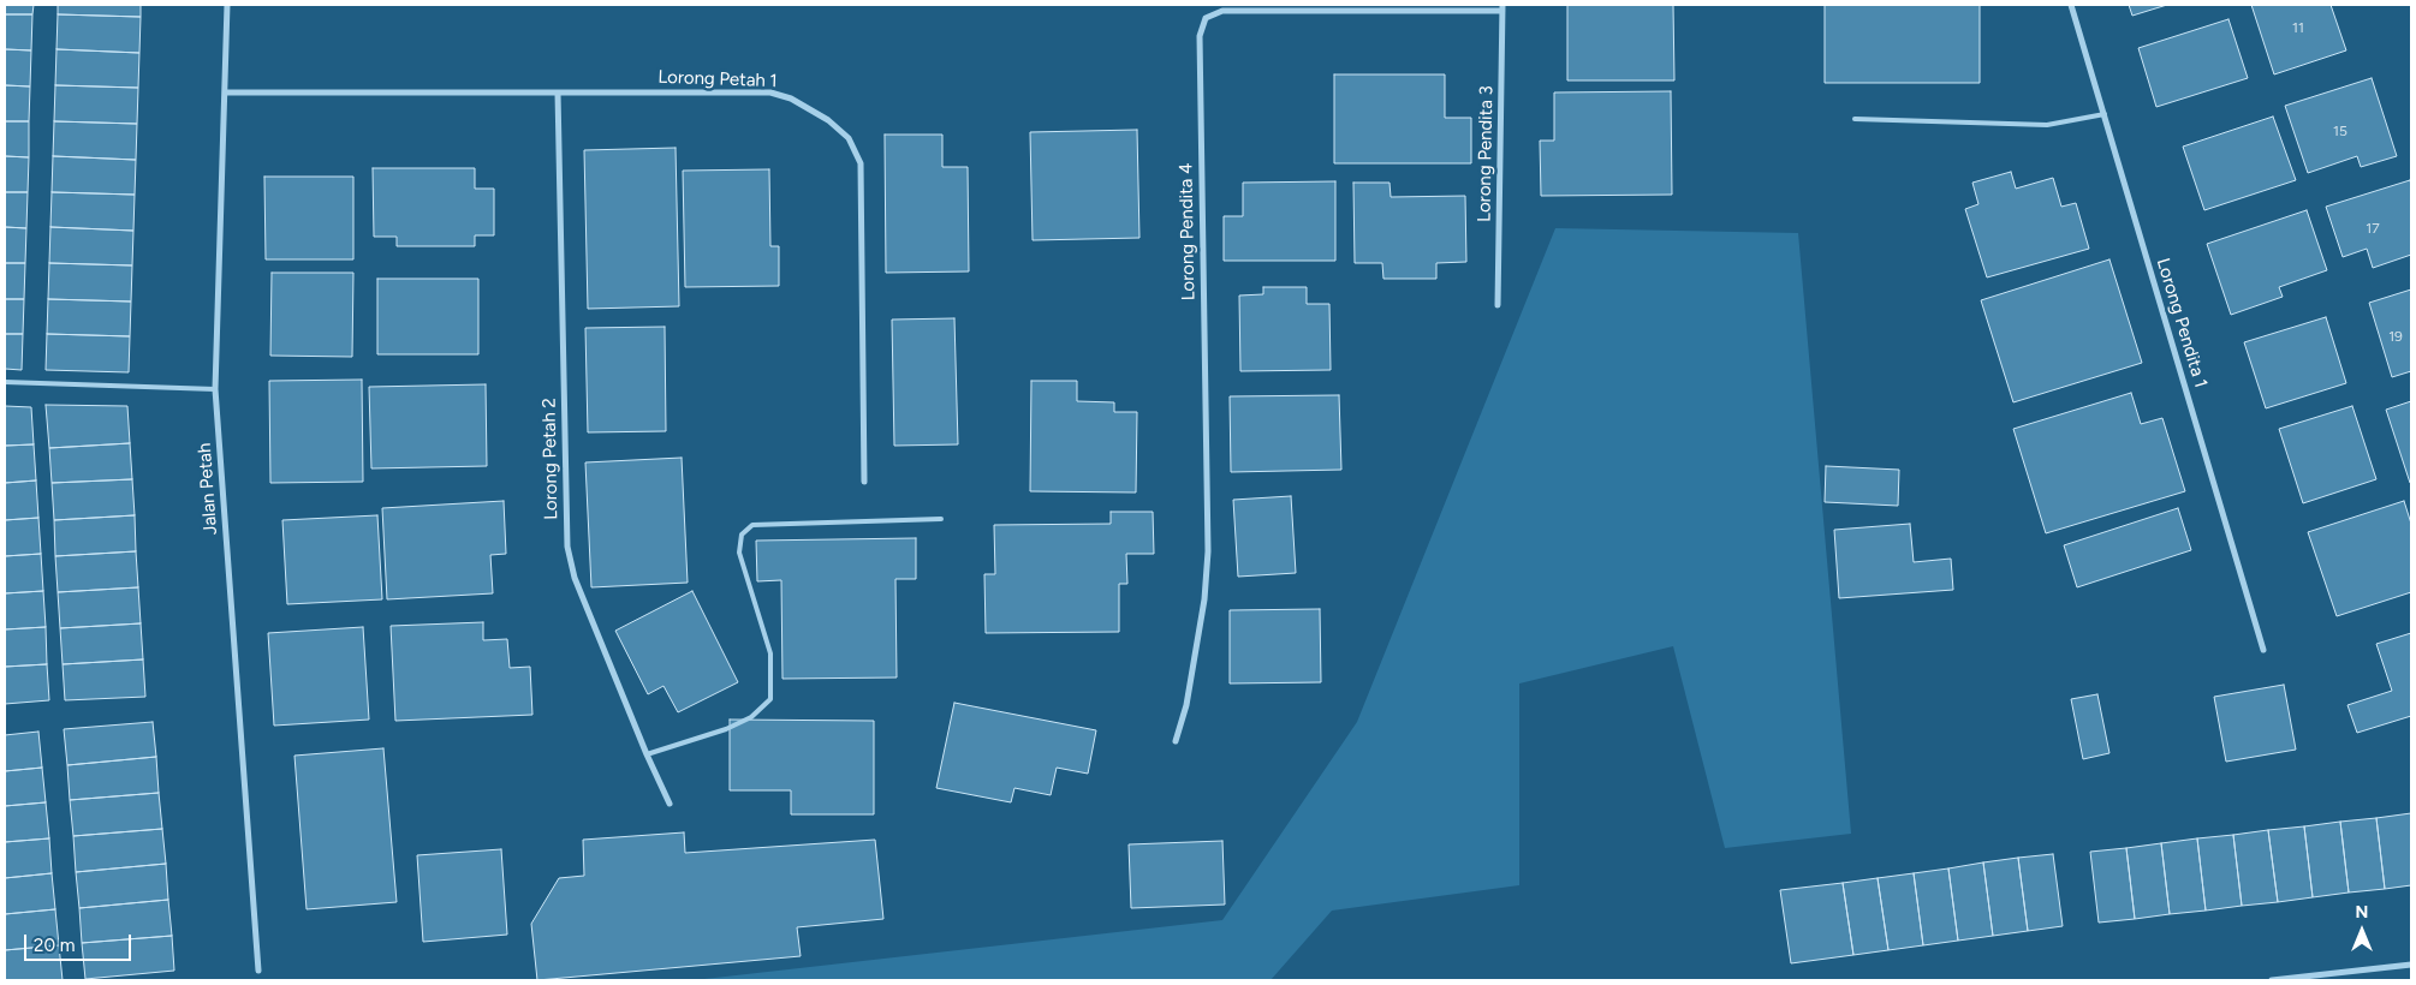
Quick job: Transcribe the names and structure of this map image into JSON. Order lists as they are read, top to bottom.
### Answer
{
  "streets": {
    "street": [
      "Lorong Petah 1",
      "Lorong Pendita 3",
      "Lorong Pendita 4",
      "Lorong Pendita 1",
      "Lorong Petah 2",
      "Jalan Petah"
    ]
  },
  "crossings": [
    ["Lorong Petah 1", "Lorong Petah 2"],
    ["Lorong Petah 1", "Jalan Petah"],
    ["Lorong Pendita 3", "Lorong Pendita 4"]
  ],
  "house_numbers": [
    "11",
    "15",
    "17",
    "19"
  ],
  "scale_bar": "20 m",
  "north": "top"
}
